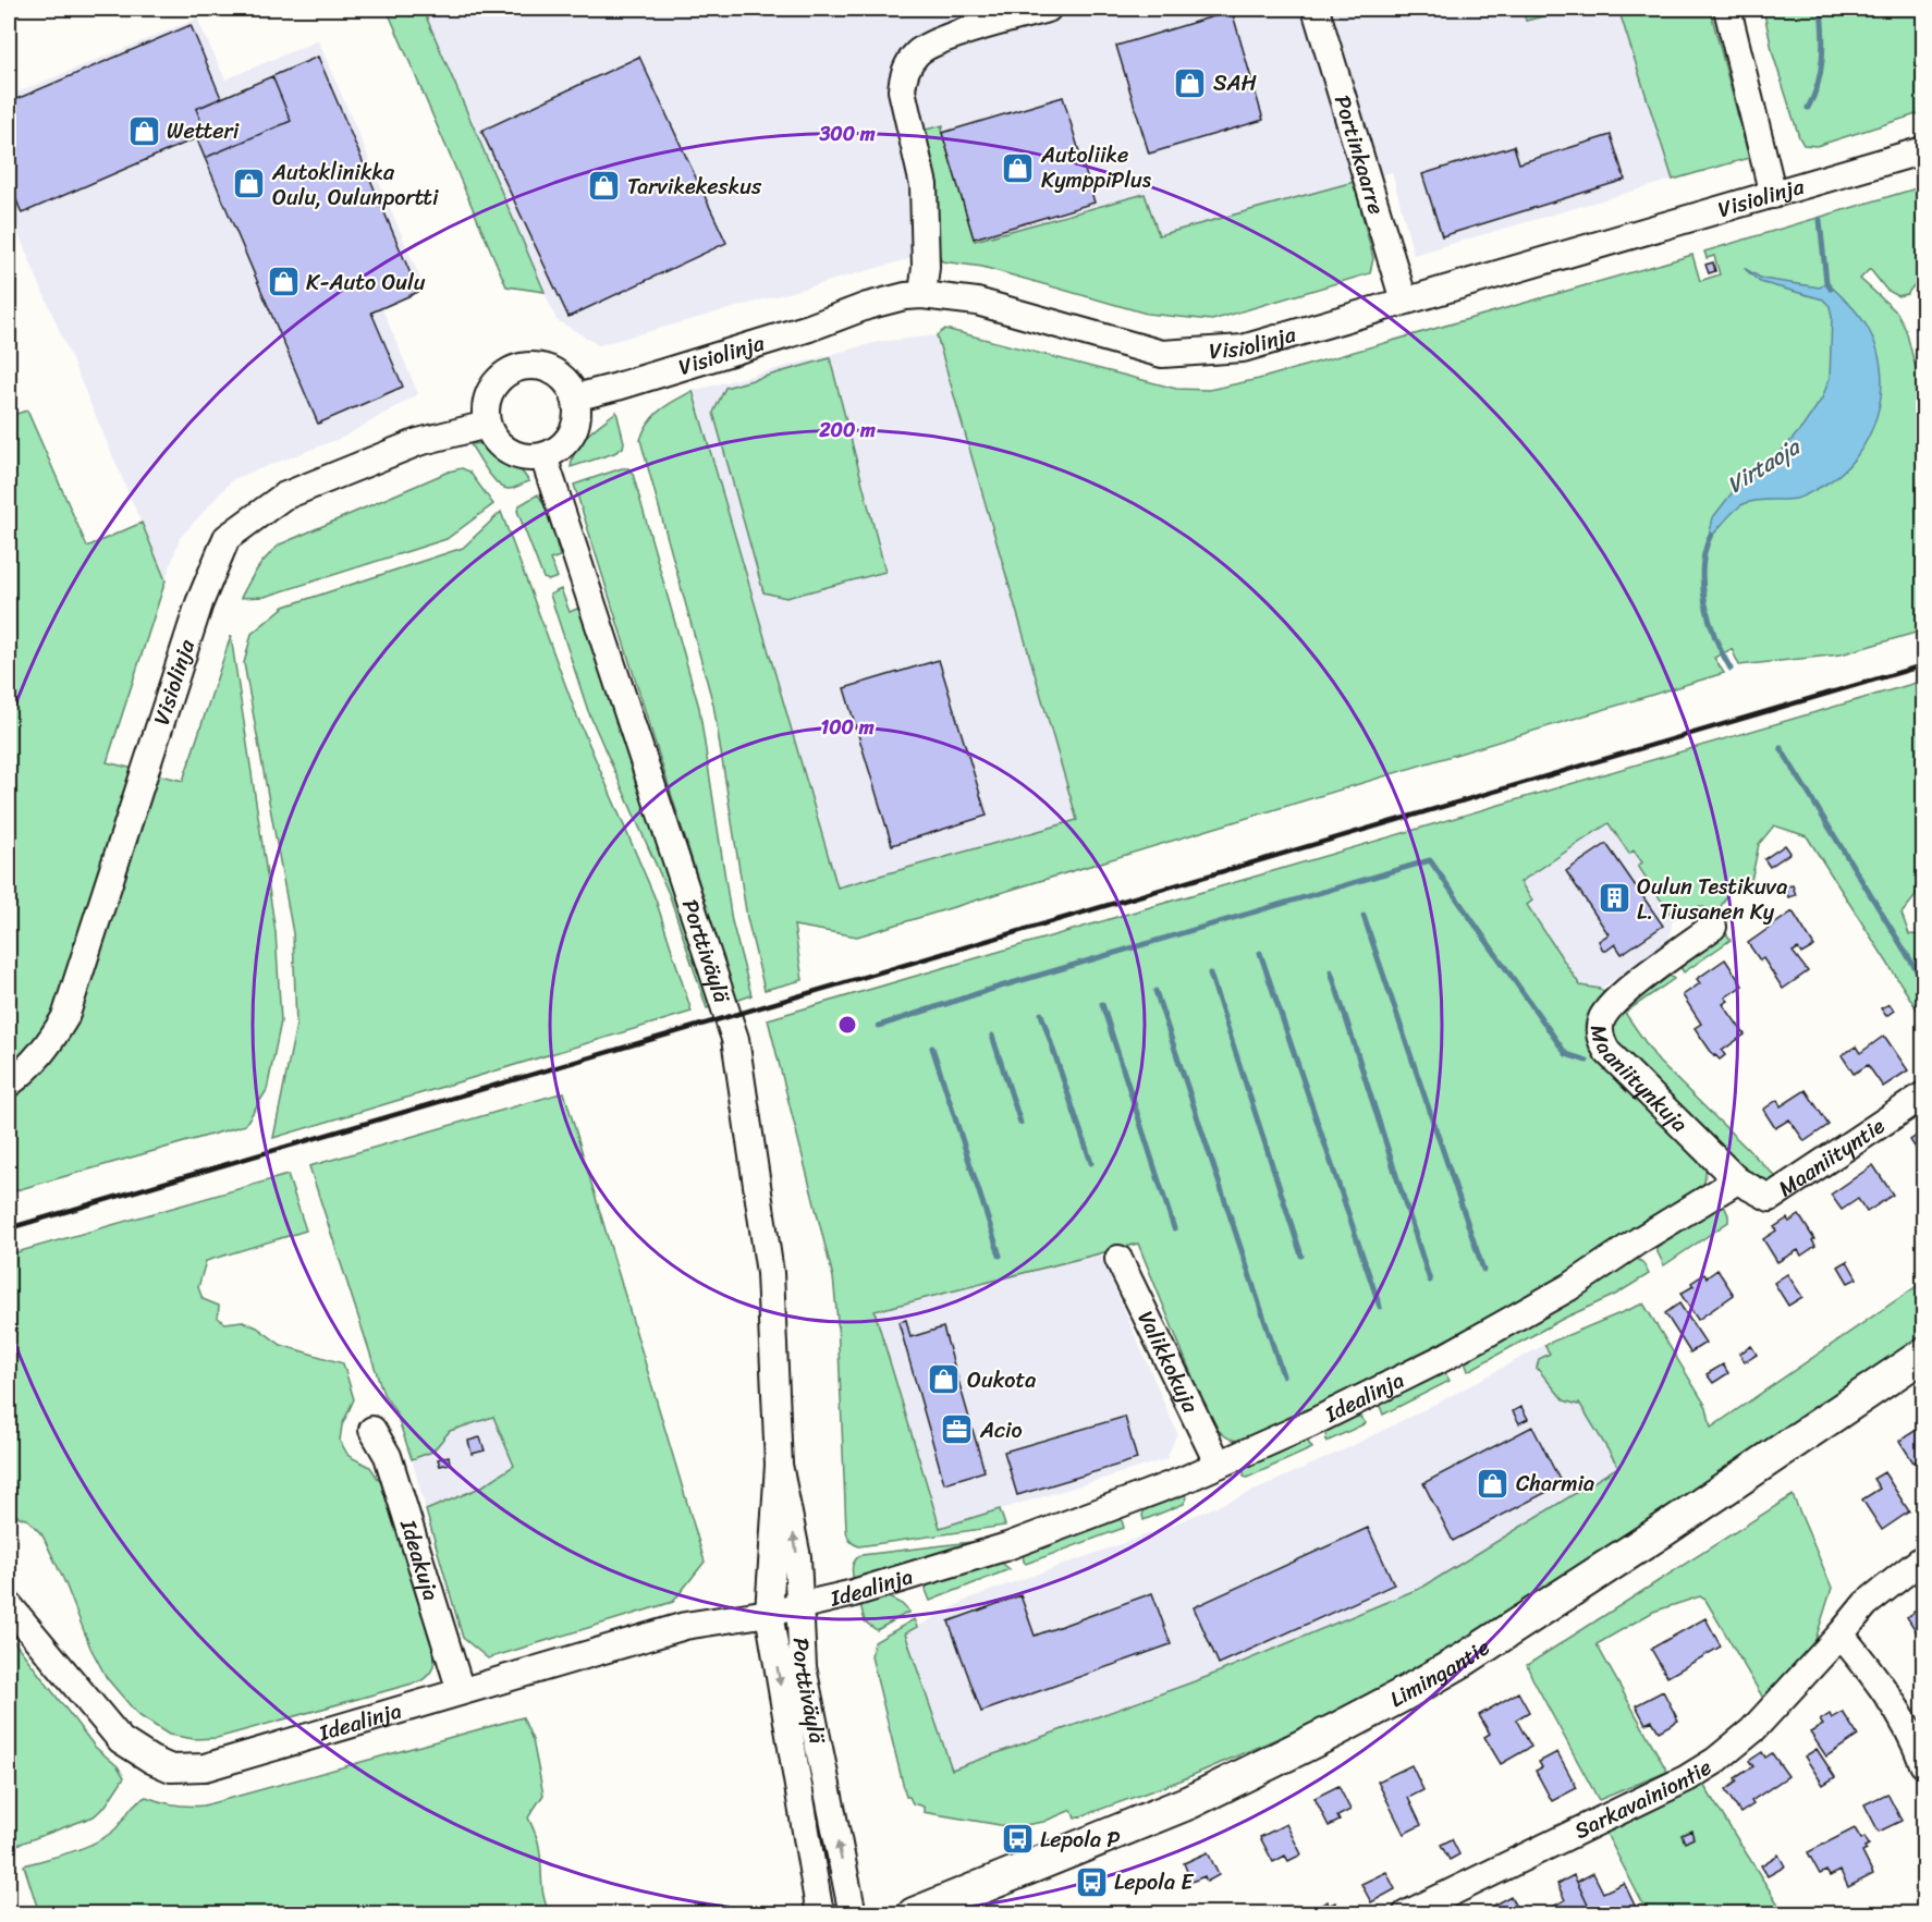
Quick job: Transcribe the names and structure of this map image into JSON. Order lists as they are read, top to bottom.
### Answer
{
  "streets": {
    "main road": ["Limingantie"],
    "street": [
      "Portinkaarre",
      "Visiolinja",
      "Porttiväylä",
      "Maaniitynkuja",
      "Maaniityntie",
      "Valikkokuja",
      "Idealinja",
      "Ideakuja",
      "Sarkavainiontie"
    ]
  },
  "crossings": [
    ["Portinkaarre", "Visiolinja"],
    ["Visiolinja", "Porttiväylä"],
    ["Porttiväylä", "Idealinja"],
    ["Maaniitynkuja", "Maaniityntie"],
    ["Maaniitynkuja", "Idealinja"],
    ["Maaniityntie", "Idealinja"],
    ["Valikkokuja", "Idealinja"],
    ["Idealinja", "Ideakuja"]
  ],
  "water": ["Virtaoja"],
  "places": {
    "shop": [
      "SAH",
      "Wetteri",
      "Autoliike KymppiPlus",
      "Autoklinikka Oulu, Oulunportti",
      "Tarvikekeskus",
      "K-Auto Oulu",
      "Oukota",
      "Charmia"
    ],
    "building": ["Oulun Testikuva L. Tiusanen Ky"],
    "office": ["Acio"],
    "bus stop": ["Lepola P", "Lepola E"]
  },
  "rings": ["300 m", "200 m", "100 m"]
}
